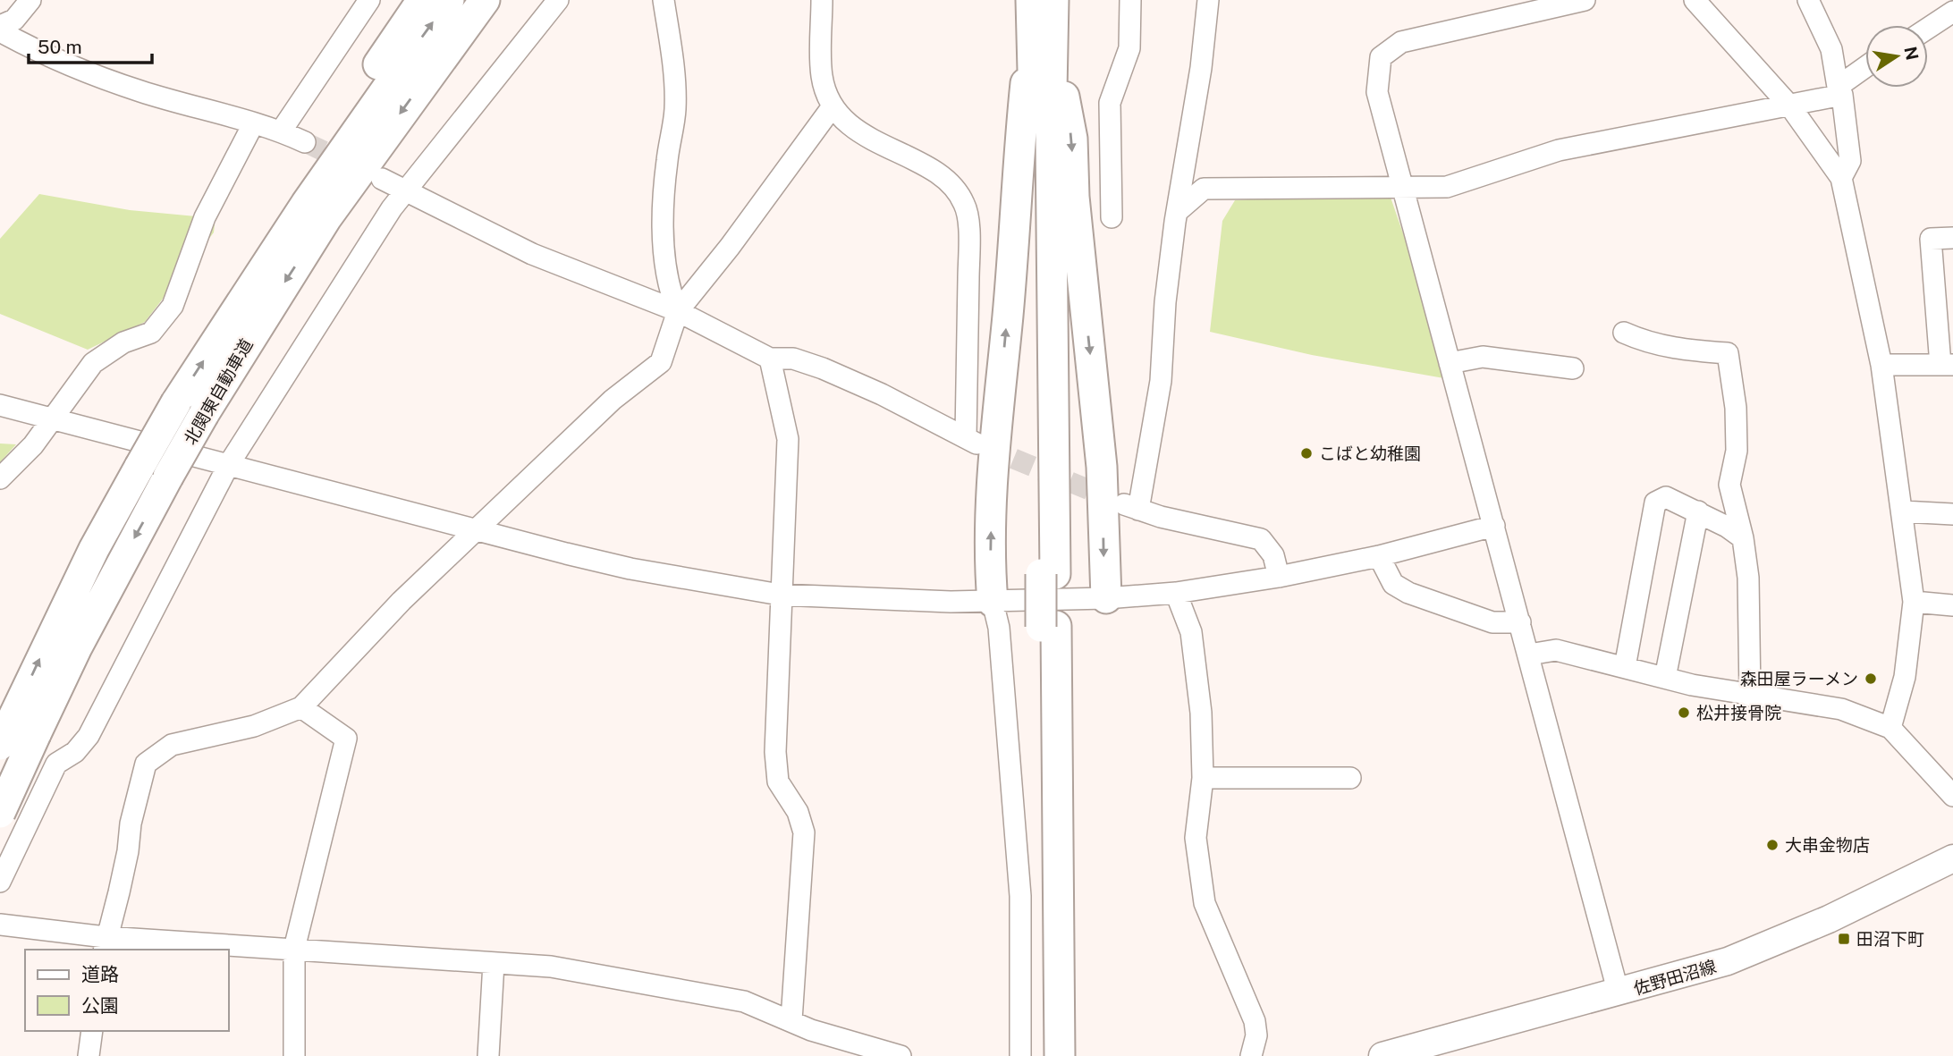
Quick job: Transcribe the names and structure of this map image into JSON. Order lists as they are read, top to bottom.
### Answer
{
  "streets": {
    "highway": ["北関東自動車道"],
    "main road": ["佐野田沼線"]
  },
  "places": {
    "other": [
      "こばと幼稚園",
      "森田屋ラーメン",
      "松井接骨院",
      "大串金物店"
    ],
    "transit": ["田沼下町"]
  },
  "legend": ["道路", "公園"],
  "scale_bar": "50 m",
  "north": "right"
}
